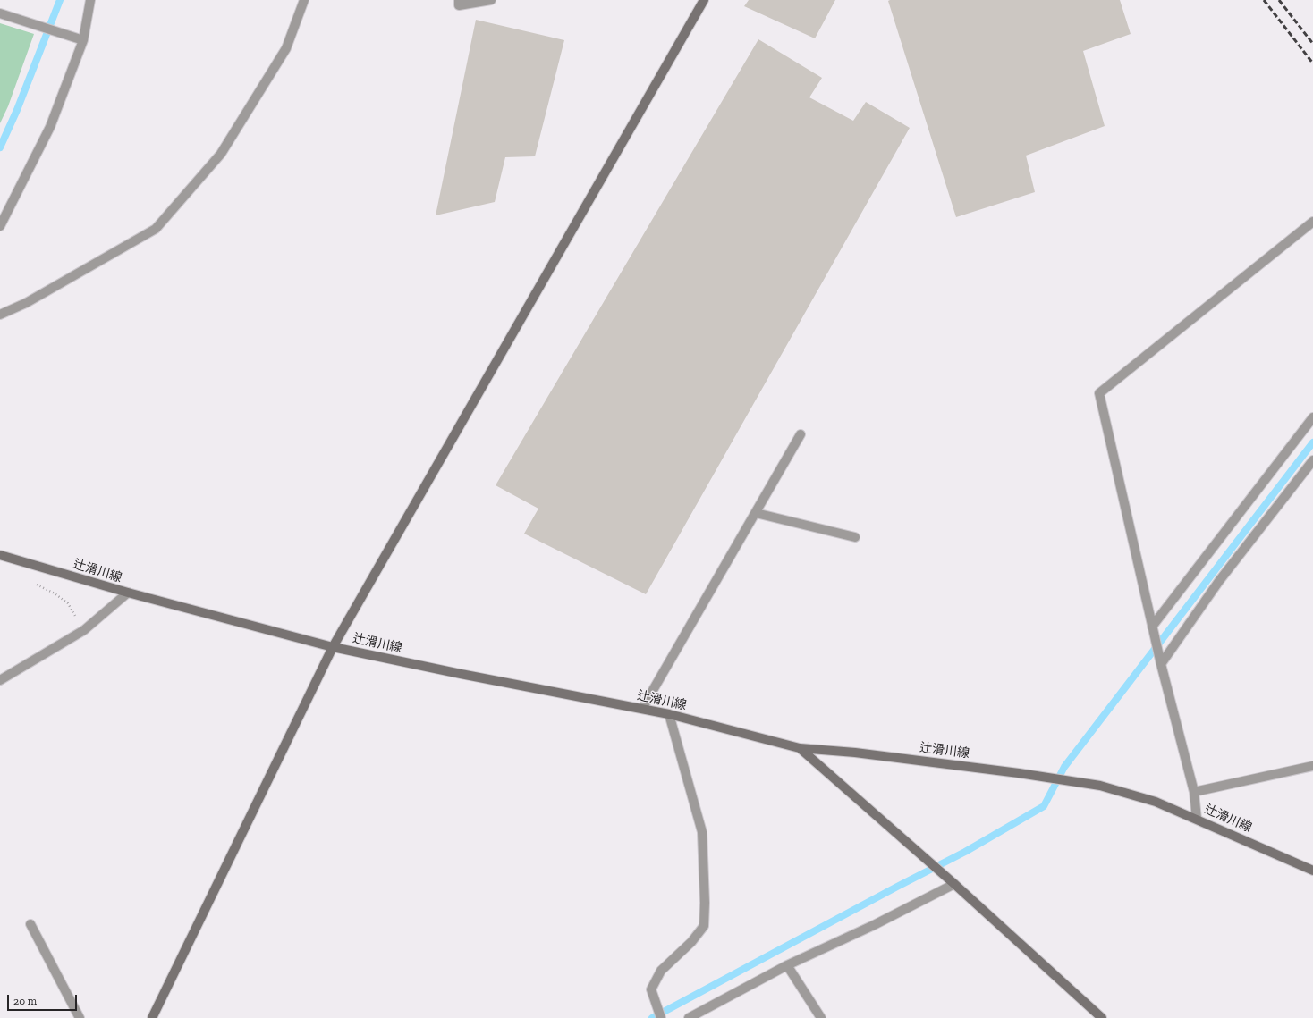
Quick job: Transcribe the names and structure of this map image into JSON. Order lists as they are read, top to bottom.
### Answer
{
  "streets": {
    "street": ["辻滑川線"]
  },
  "scale_bar": "20 m"
}
